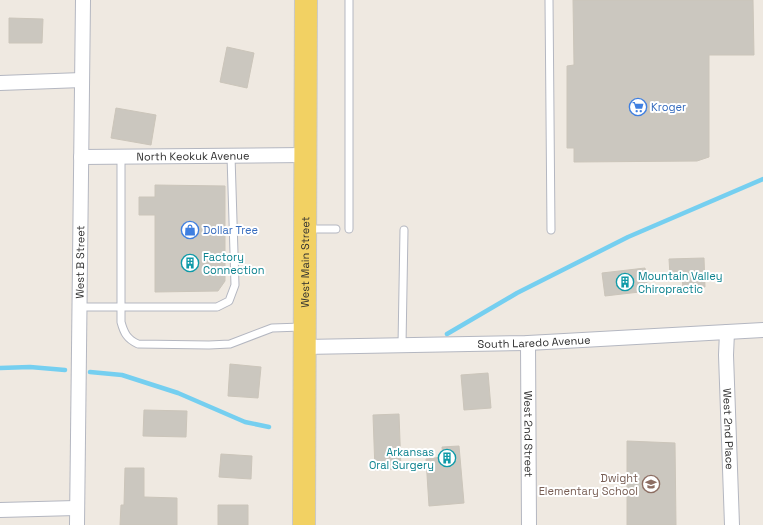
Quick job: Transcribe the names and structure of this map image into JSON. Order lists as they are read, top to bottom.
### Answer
{
  "streets": {
    "main road": ["West Main Street"],
    "street": [
      "North Keokuk Avenue",
      "West B Street",
      "South Laredo Avenue",
      "West 2nd Place",
      "West 2nd Street"
    ]
  },
  "crossings": [
    ["North Keokuk Avenue", "West Main Street"],
    ["North Keokuk Avenue", "West B Street"],
    ["West Main Street", "South Laredo Avenue"],
    ["South Laredo Avenue", "West 2nd Place"],
    ["South Laredo Avenue", "West 2nd Street"]
  ],
  "places": {
    "supermarket": ["Kroger"],
    "shop": ["Dollar Tree"],
    "building": ["Factory Connection", "Mountain Valley Chiropractic", "Arkansas Oral Surgery"],
    "school or university": ["Dwight Elementary School"]
  }
}
